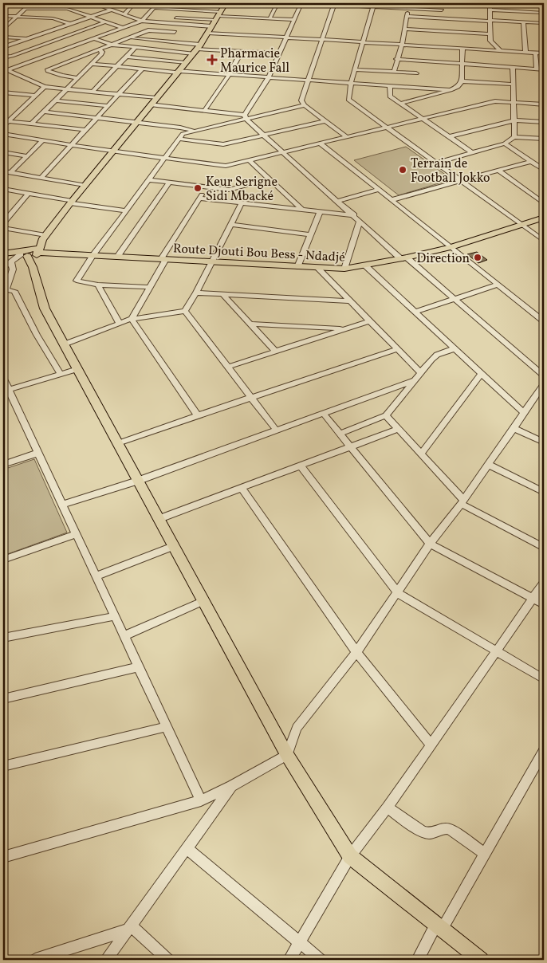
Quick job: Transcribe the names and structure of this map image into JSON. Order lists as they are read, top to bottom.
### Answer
{
  "streets": {
    "main road": ["Route Djouti Bou Bess - Ndadjé"]
  },
  "places": {
    "health": ["Pharmacie Maurice Fall"],
    "other": ["Terrain de Football Jokko", "Keur Serigne Sidi Mbacké", "Direction"]
  }
}
